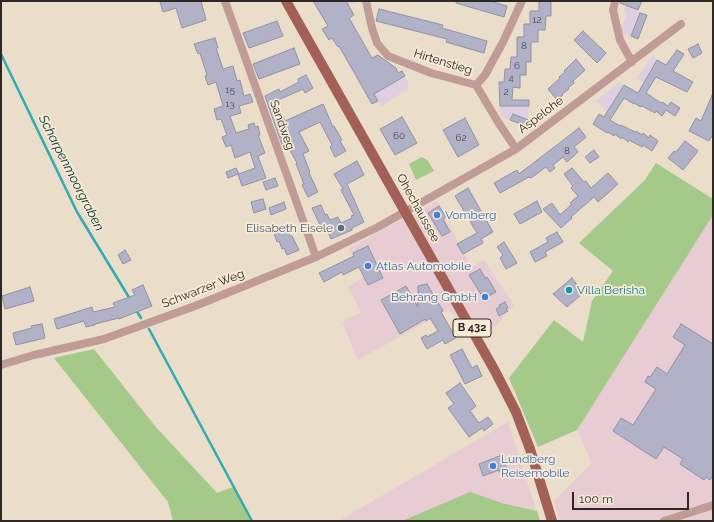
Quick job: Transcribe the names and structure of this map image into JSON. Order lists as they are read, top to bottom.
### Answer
{
  "streets": {
    "main road": ["Ohechaussee", "B 432"],
    "street": [
      "Hirtenstieg",
      "Aspelohe",
      "Sandweg",
      "Schwarzer Weg"
    ]
  },
  "crossings": [
    ["Hirtenstieg", "Aspelohe"],
    ["Aspelohe", "Ohechaussee"],
    ["Aspelohe", "Schwarzer Weg"],
    ["Sandweg", "Schwarzer Weg"],
    ["Ohechaussee", "Schwarzer Weg"]
  ],
  "water": ["Scharpenmoorgraben"],
  "places": [
    "Vomberg",
    "Elisabeth Eisele",
    "Atlas Automobile",
    "Villa Berisha",
    "Behrang GmbH",
    "Lundberg Reisemobile"
  ],
  "house_numbers": [
    "12",
    "8",
    "6",
    "4",
    "15",
    "2",
    "13",
    "60",
    "62",
    "8"
  ],
  "scale_bar": "100 m"
}
